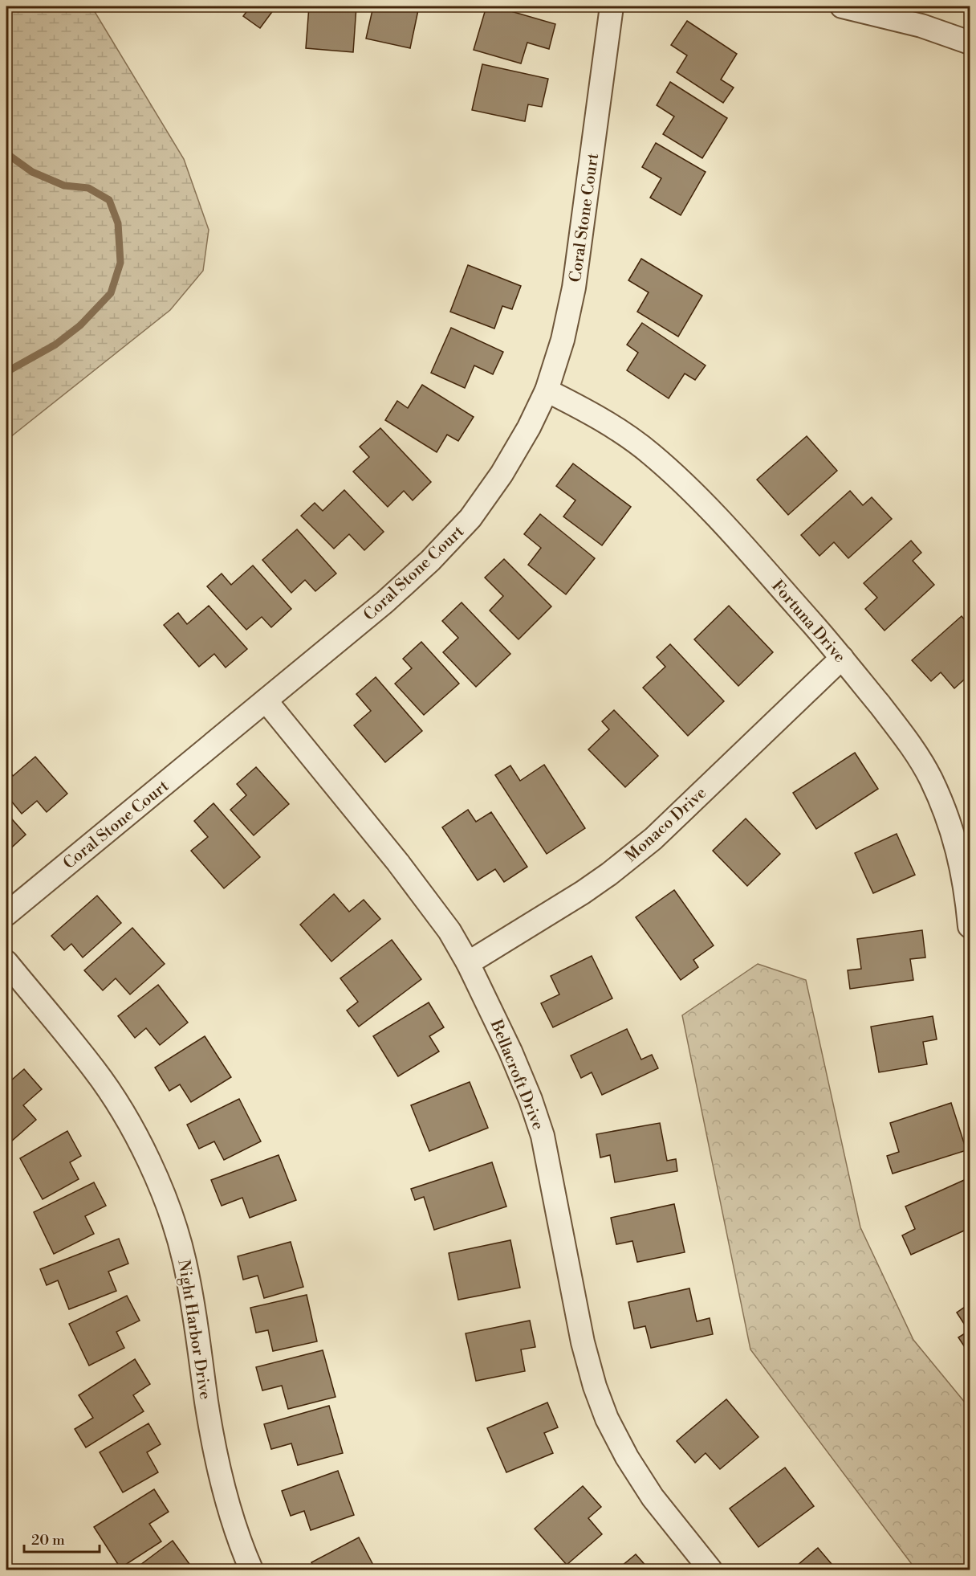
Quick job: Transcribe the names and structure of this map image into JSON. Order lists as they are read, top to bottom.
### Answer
{
  "streets": {
    "street": [
      "Coral Stone Court",
      "Fortuna Drive",
      "Monaco Drive",
      "Bellacroft Drive",
      "Night Harbor Drive"
    ]
  },
  "crossings": [
    ["Coral Stone Court", "Fortuna Drive"],
    ["Coral Stone Court", "Bellacroft Drive"],
    ["Fortuna Drive", "Monaco Drive"],
    ["Monaco Drive", "Bellacroft Drive"]
  ],
  "scale_bar": "20 m"
}
